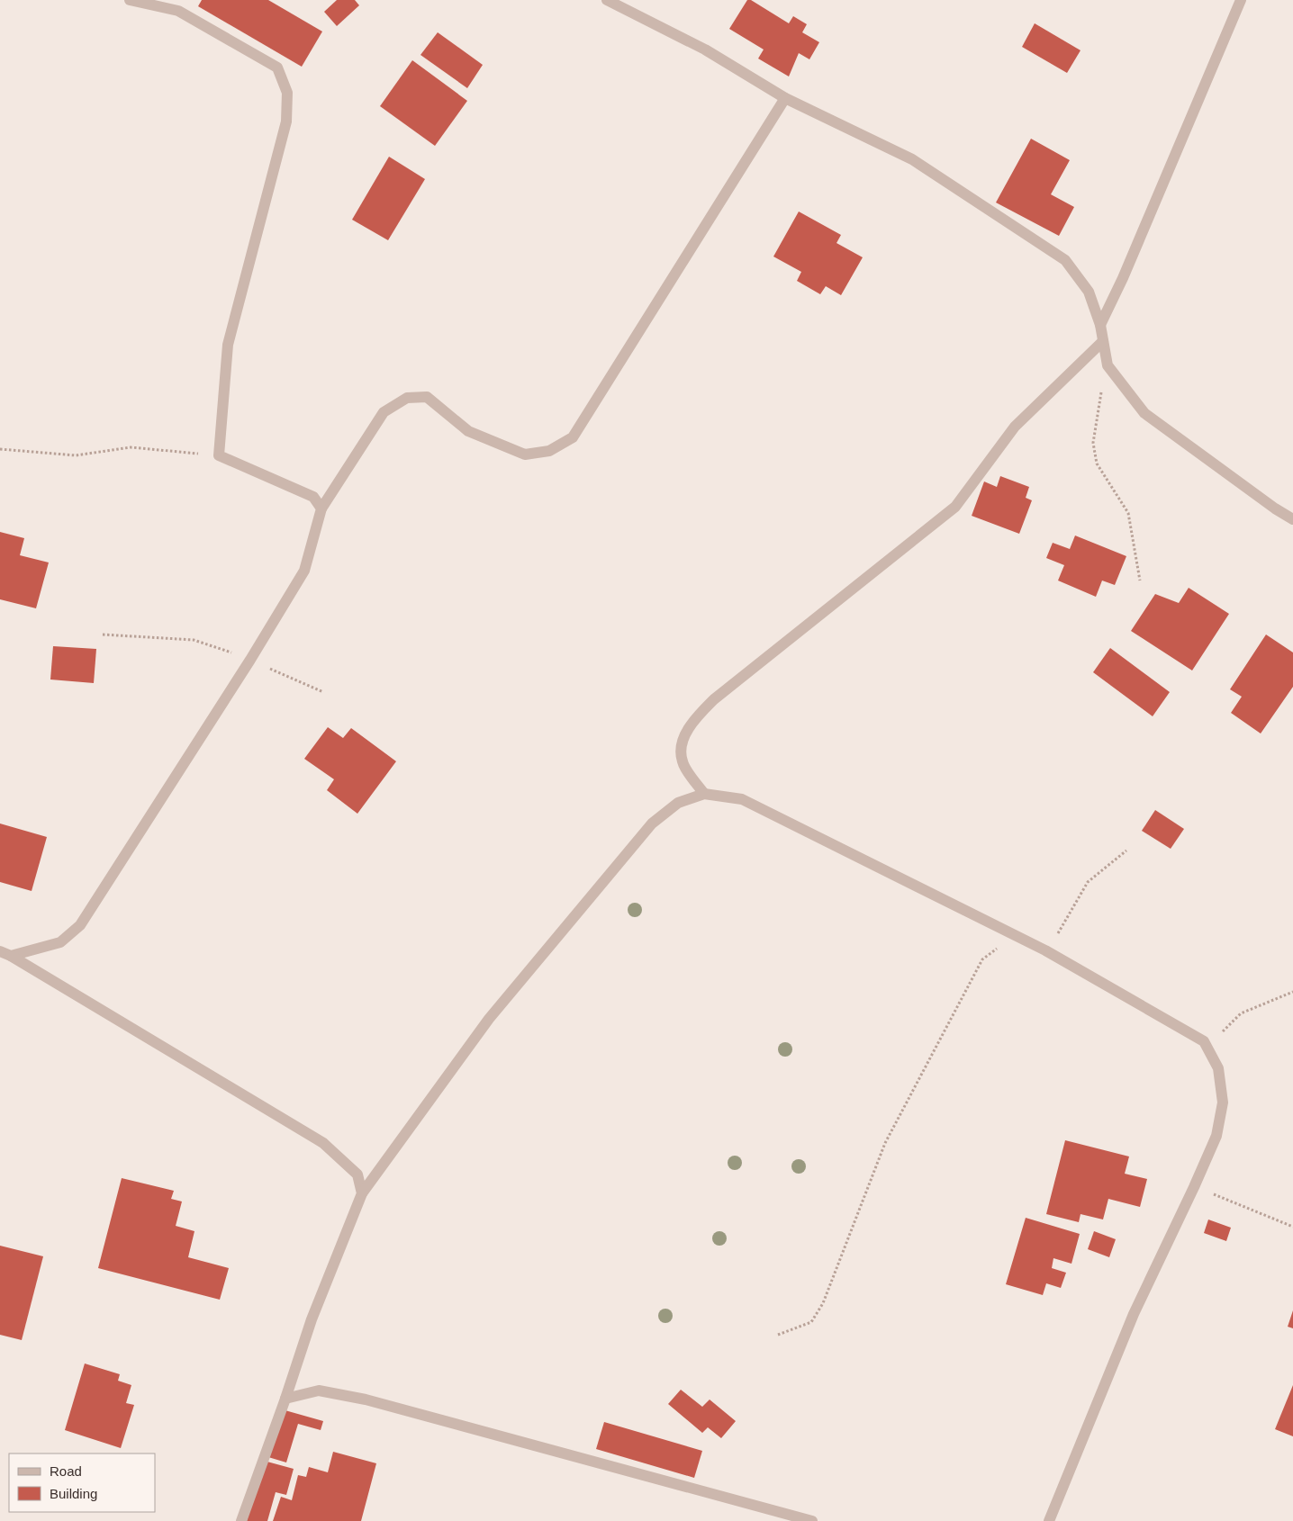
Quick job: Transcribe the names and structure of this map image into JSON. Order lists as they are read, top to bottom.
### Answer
{
  "legend": ["Road", "Building"]
}
